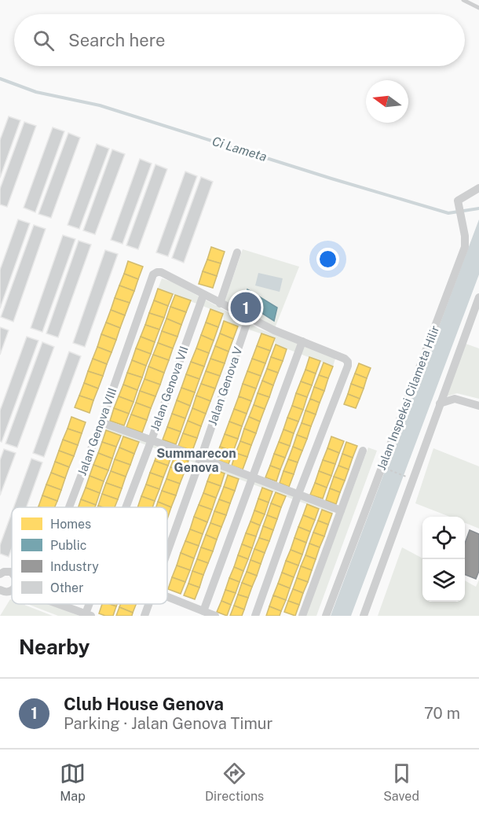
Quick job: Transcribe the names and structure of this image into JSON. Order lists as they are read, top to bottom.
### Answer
{
  "streets": {
    "street": [
      "Jalan Genova V",
      "Jalan Genova VII",
      "Jalan Inspeksi Cilameta Hilir",
      "Jalan Genova VIII"
    ]
  },
  "crossings": [
    ["Jalan Genova VII", "Jalan Genova VIII"]
  ],
  "districts": ["Summarecon Genova"],
  "water": ["Ci Lameta"],
  "legend": [
    "Homes",
    "Public",
    "Industry",
    "Other"
  ],
  "north": "left",
  "page": {
    "search": "Search here",
    "pins": "1",
    "heading": "Nearby",
    "list": [
      {
        "mark": "1",
        "name": "Club House Genova",
        "note": "Parking · Jalan Genova Timur",
        "value": "70 m"
      }
    ],
    "nav": ["Map", "Directions", "Saved"]
  }
}
